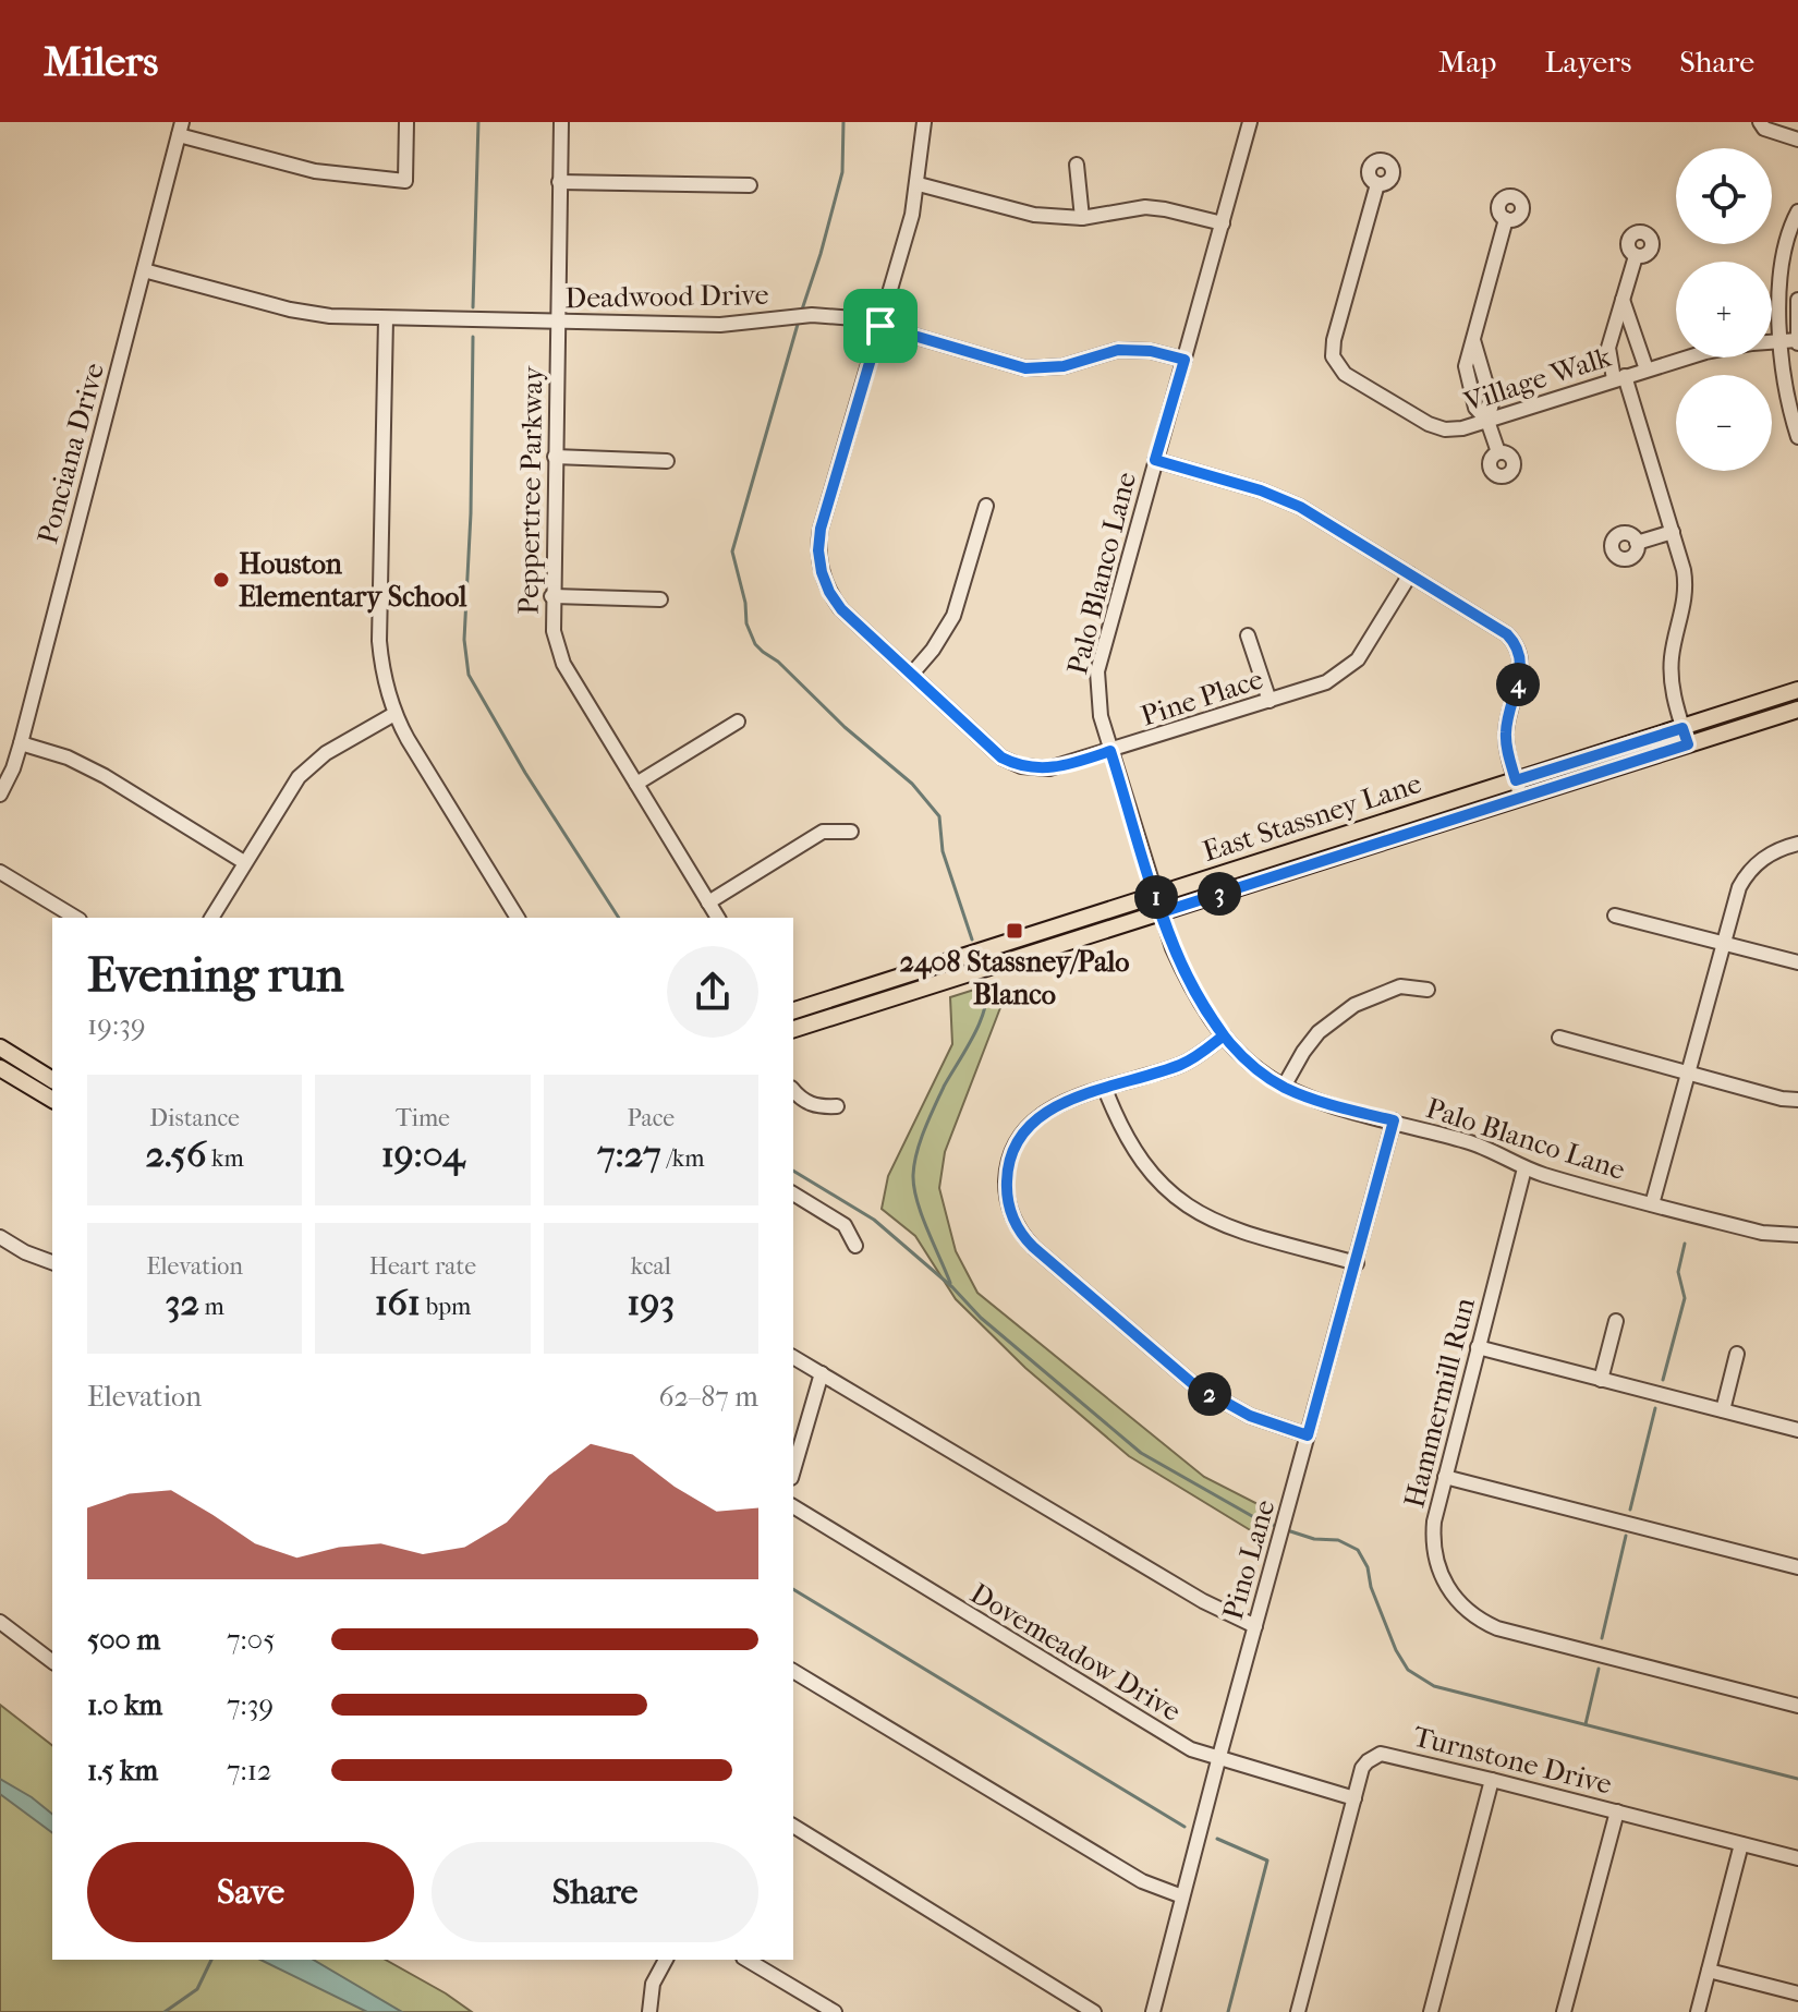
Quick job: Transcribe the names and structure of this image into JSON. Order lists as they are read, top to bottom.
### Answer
{
  "streets": {
    "main road": ["East Stassney Lane"],
    "street": [
      "Deadwood Drive",
      "Village Walk",
      "Ponciana Drive",
      "Peppertree Parkway",
      "Palo Blanco Lane",
      "Pine Place",
      "Hammermill Run",
      "Pino Lane",
      "Dovemeadow Drive",
      "Turnstone Drive"
    ]
  },
  "crossings": [
    ["Deadwood Drive", "Ponciana Drive"],
    ["Deadwood Drive", "Peppertree Parkway"],
    ["Deadwood Drive", "Palo Blanco Lane"],
    ["Deadwood Drive", "Pine Place"],
    ["Palo Blanco Lane", "Pine Place"],
    ["Palo Blanco Lane", "East Stassney Lane"],
    ["Palo Blanco Lane", "Hammermill Run"],
    ["Palo Blanco Lane", "Pino Lane"],
    ["Pino Lane", "Dovemeadow Drive"],
    ["Dovemeadow Drive", "Turnstone Drive"]
  ],
  "places": {
    "other": ["Houston Elementary School"],
    "transit": ["2408 Stassney/Palo Blanco"]
  },
  "page": {
    "header": "Milers",
    "nav": ["Map", "Layers", "Share"],
    "map_buttons": ["+", "−"],
    "pins": [
      "4",
      "3",
      "1",
      "2"
    ],
    "heading": ["Evening run", "19:39"],
    "stats": [
      ["Distance", "2.56 km"],
      ["Time", "19:04"],
      ["Pace", "7:27 /km"],
      ["Elevation", "32 m"],
      ["Heart rate", "161 bpm"],
      ["kcal", "193"]
    ],
    "chart": ["Elevation", "62–87 m"],
    "list": [
      {
        "name": "500 m",
        "note": "7:05"
      },
      {
        "name": "1.0 km",
        "note": "7:39"
      },
      {
        "name": "1.5 km",
        "note": "7:12"
      }
    ],
    "buttons": ["Save", "Share"]
  }
}
